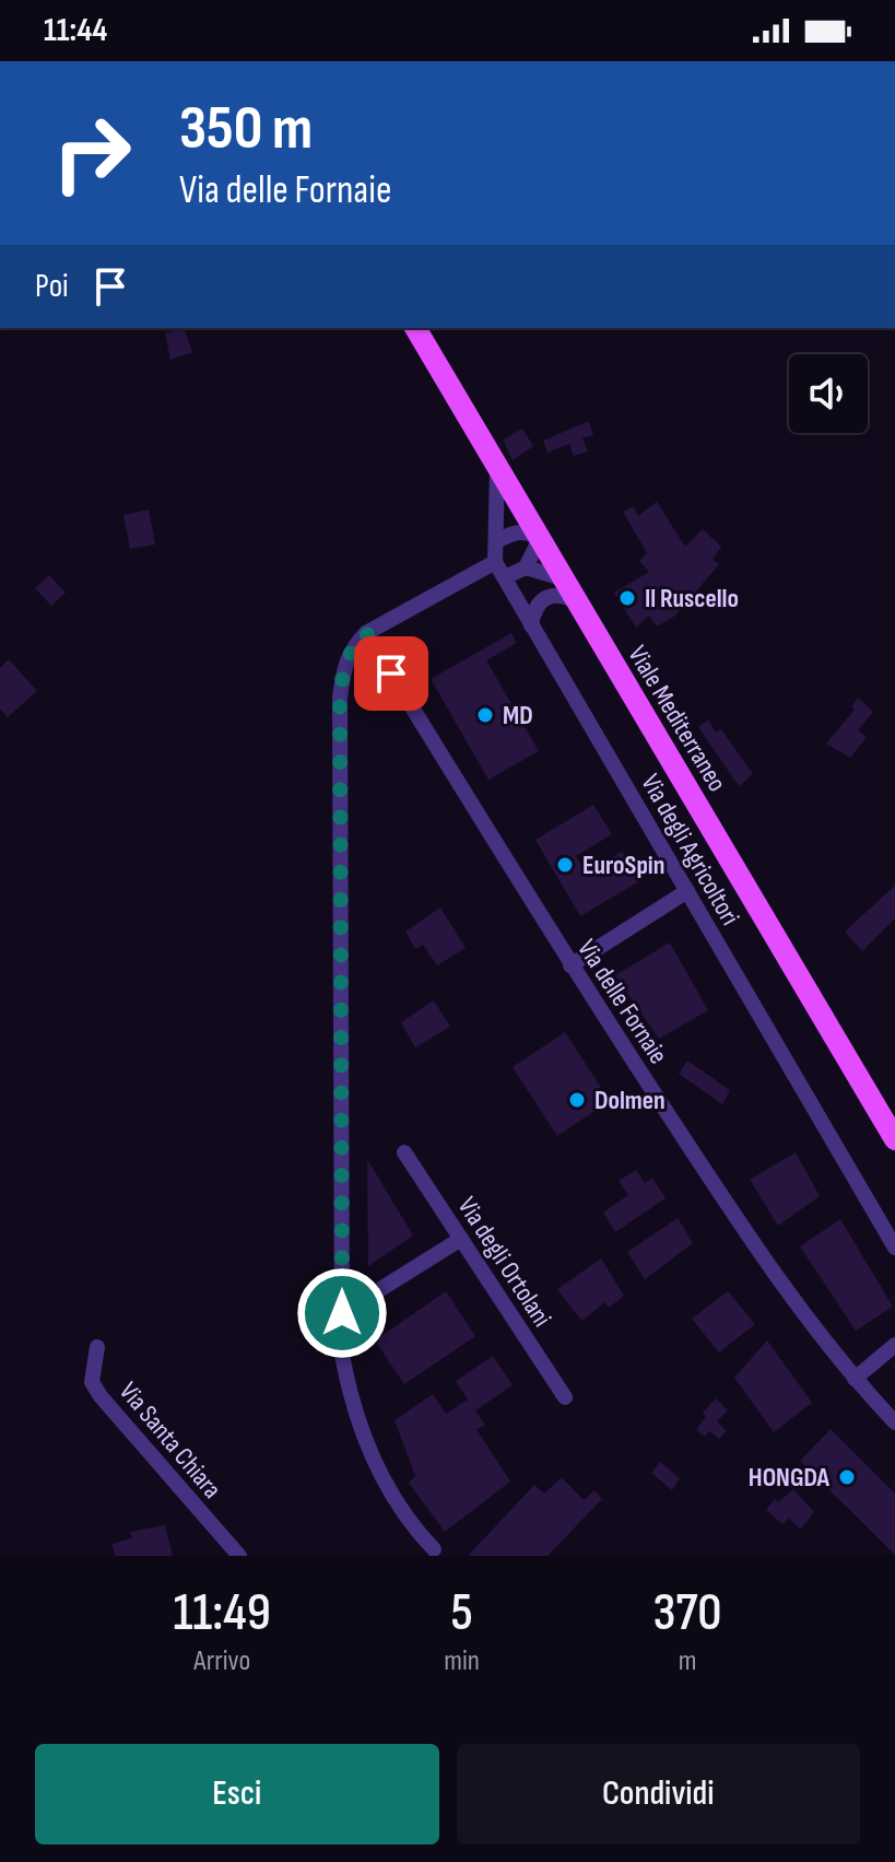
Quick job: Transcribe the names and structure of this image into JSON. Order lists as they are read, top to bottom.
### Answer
{
  "streets": {
    "main road": ["Viale Mediterraneo"],
    "street": [
      "Via degli Agricoltori",
      "Via delle Fornaie",
      "Via degli Ortolani",
      "Via Santa Chiara"
    ]
  },
  "places": [
    "Il Ruscello",
    "MD",
    "EuroSpin",
    "Dolmen",
    "HONGDA"
  ],
  "page": {
    "status": "11:44",
    "turn": ["350 m", "Via delle Fornaie"],
    "then": "Poi",
    "eta": [
      "11:49",
      "Arrivo",
      "5",
      "min",
      "370",
      "m"
    ],
    "buttons": ["Esci", "Condividi"]
  }
}
